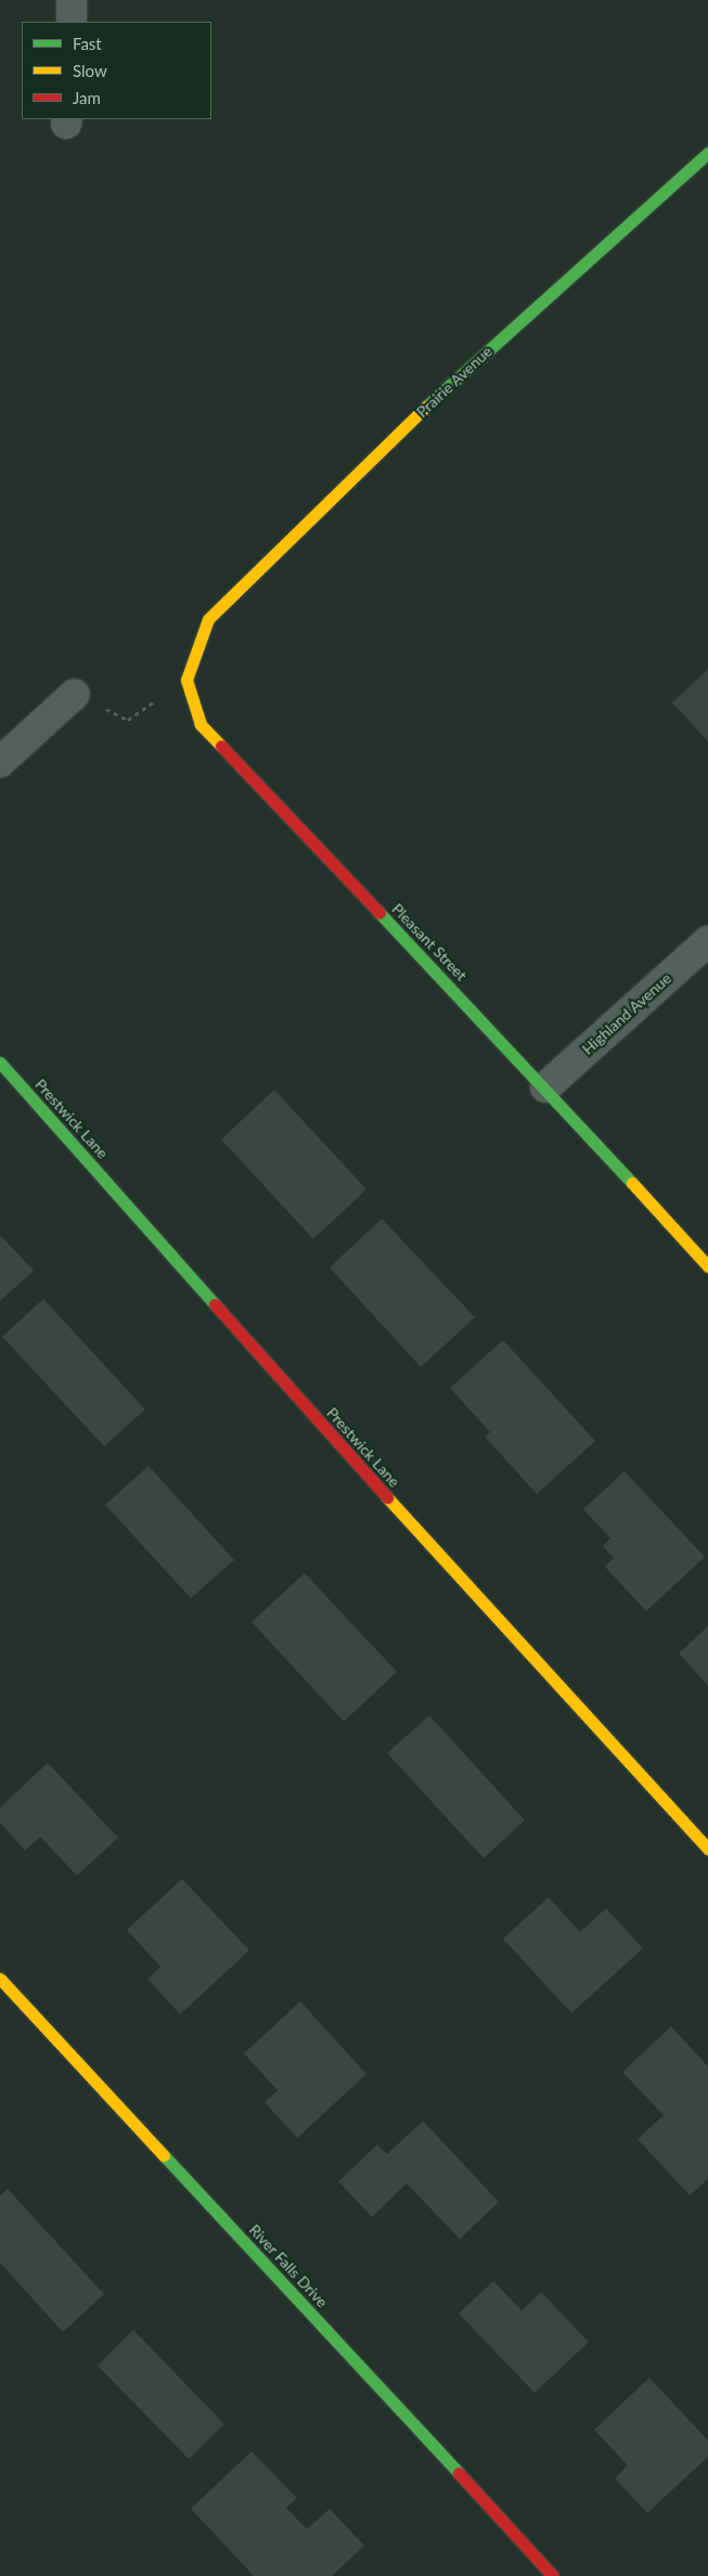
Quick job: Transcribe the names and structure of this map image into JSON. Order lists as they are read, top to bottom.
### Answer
{
  "streets": {
    "street": [
      "Prairie Avenue",
      "Pleasant Street",
      "Highland Avenue",
      "Prestwick Lane",
      "River Falls Drive"
    ]
  },
  "crossings": [
    ["Prairie Avenue", "Pleasant Street"],
    ["Pleasant Street", "Highland Avenue"]
  ],
  "legend": ["Fast", "Slow", "Jam"]
}
